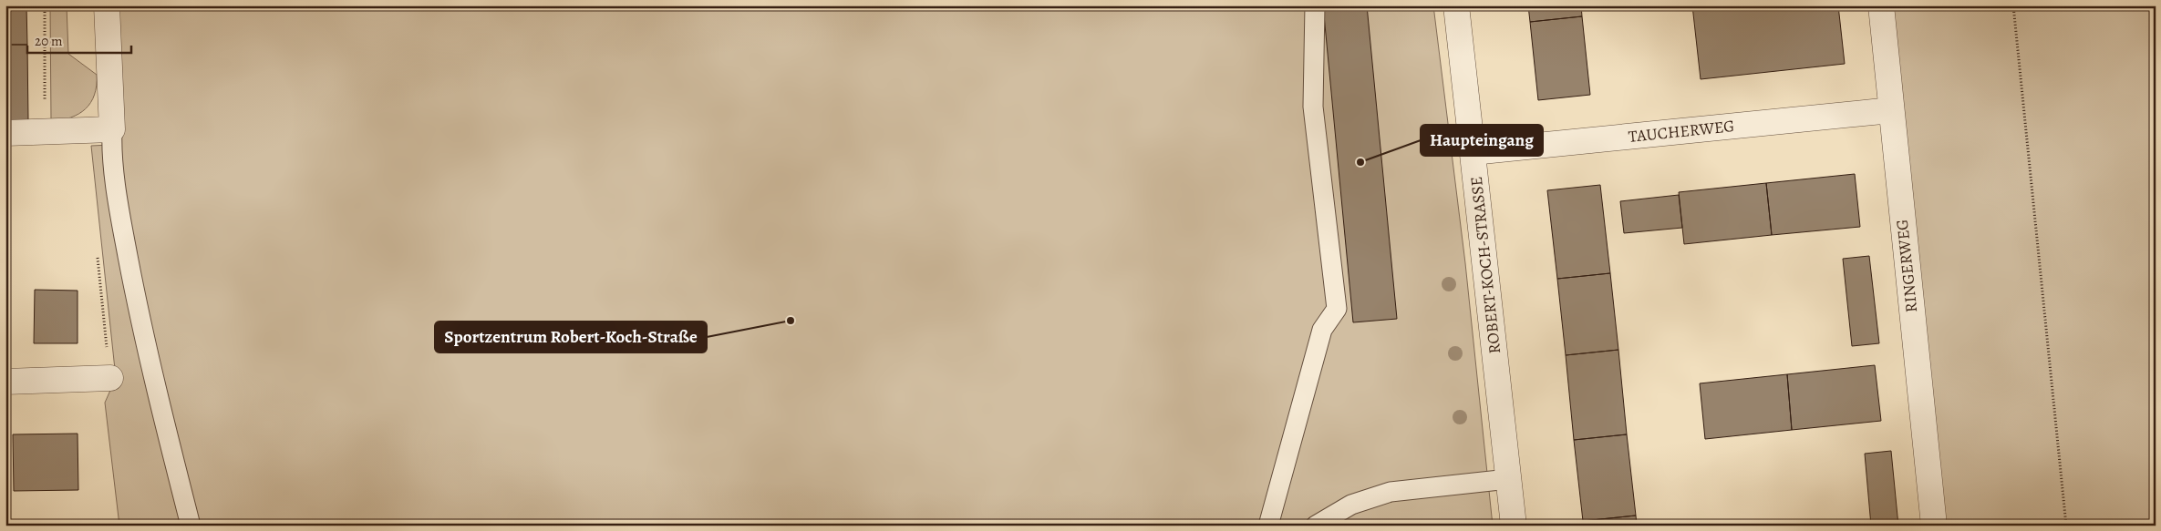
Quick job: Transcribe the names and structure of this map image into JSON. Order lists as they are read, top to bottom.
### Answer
{
  "streets": {
    "street": ["TAUCHERWEG", "ROBERT-KOCH-STRASSE", "RINGERWEG"]
  },
  "crossings": [
    ["TAUCHERWEG", "ROBERT-KOCH-STRASSE"],
    ["TAUCHERWEG", "RINGERWEG"]
  ],
  "places": ["Haupteingang", "Sportzentrum Robert-Koch-Straße"],
  "scale_bar": "20 m"
}
